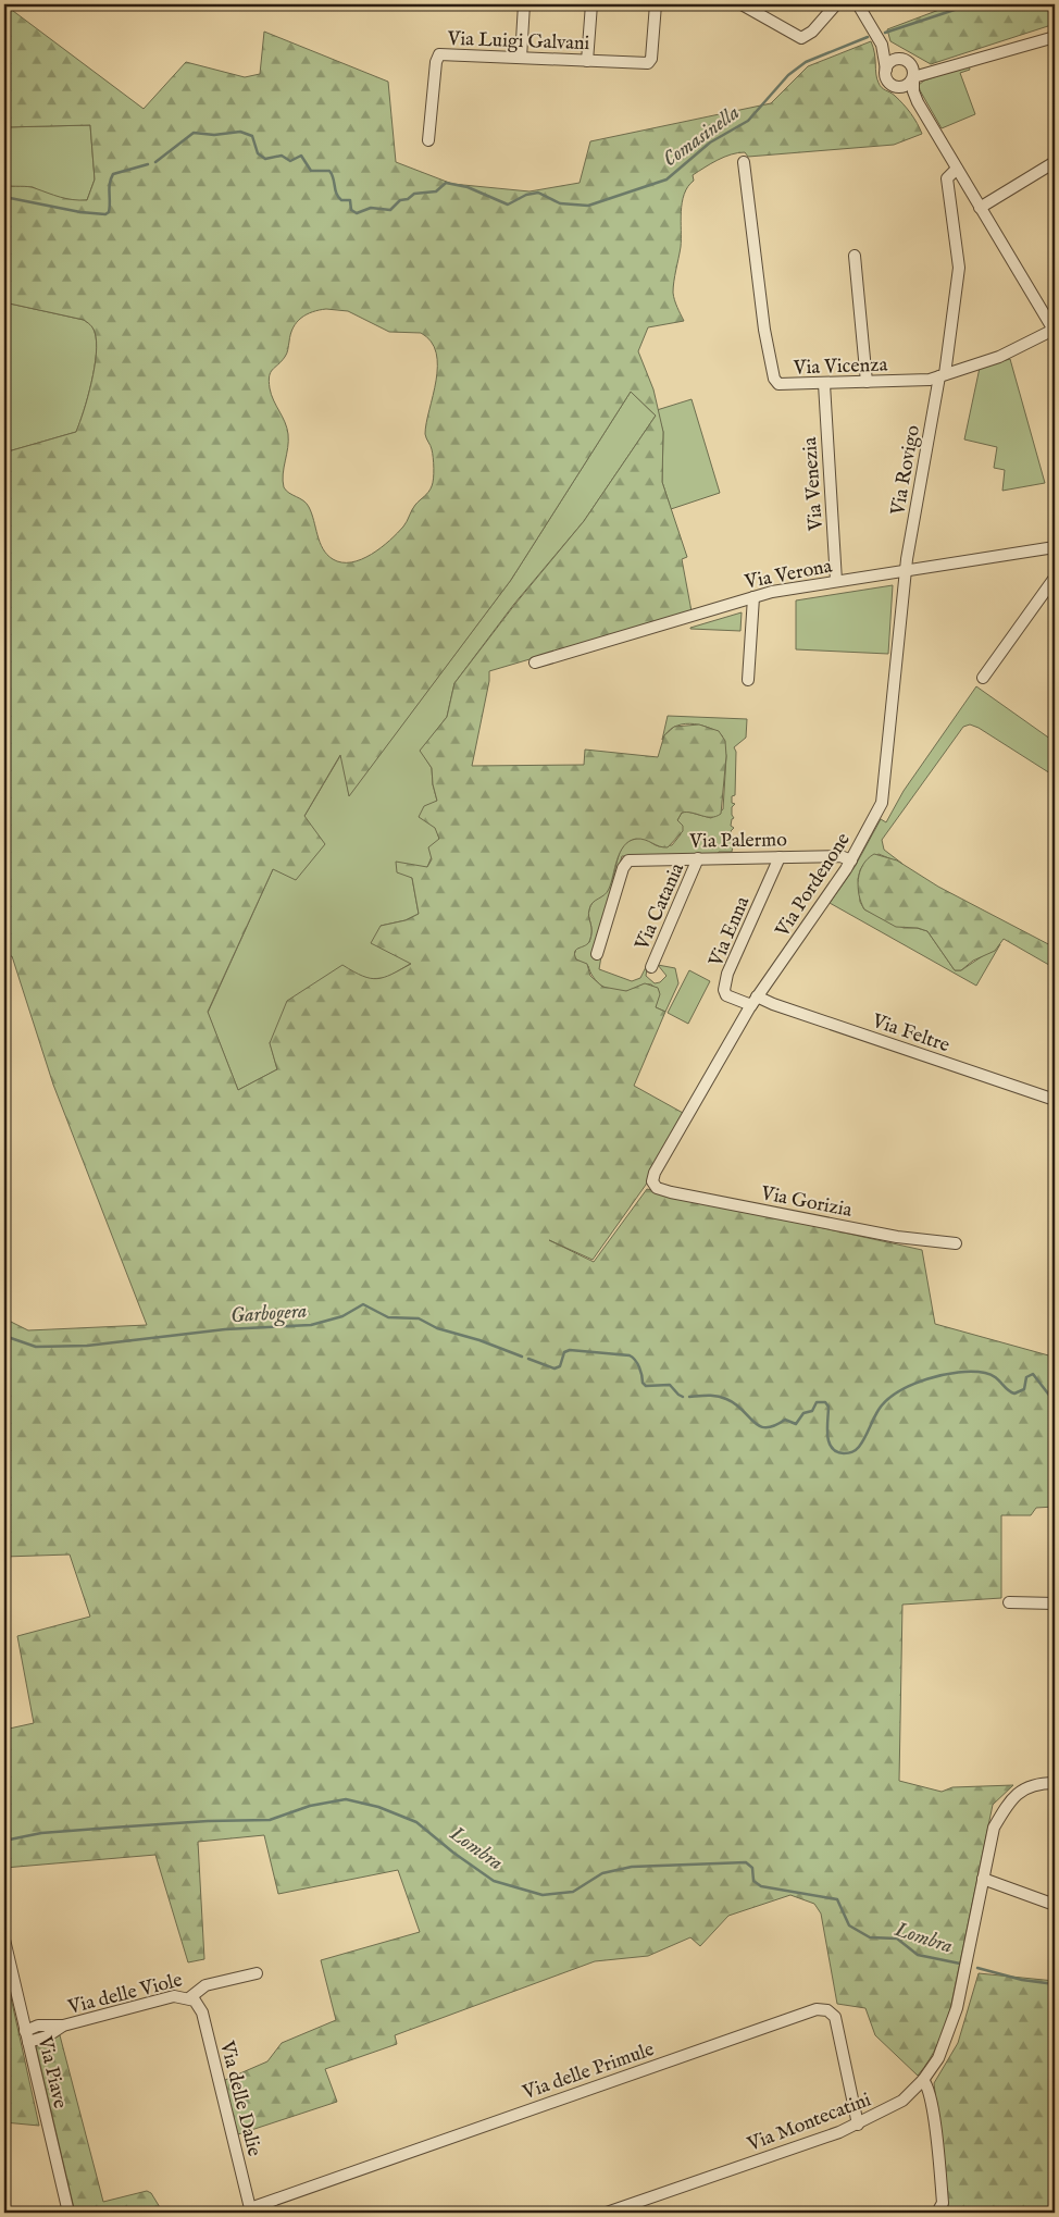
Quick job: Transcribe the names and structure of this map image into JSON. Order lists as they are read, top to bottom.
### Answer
{
  "streets": {
    "street": [
      "Via Luigi Galvani",
      "Via Vicenza",
      "Via Rovigo",
      "Via Venezia",
      "Via Verona",
      "Via Palermo",
      "Via Pordenone",
      "Via Catania",
      "Via Enna",
      "Via Feltre",
      "Via Gorizia",
      "Via delle Viole",
      "Via delle Primule",
      "Via Piave",
      "Via delle Dalie",
      "Via Montecatini"
    ]
  },
  "crossings": [
    ["Via Vicenza", "Via Rovigo"],
    ["Via Vicenza", "Via Venezia"],
    ["Via Rovigo", "Via Verona"],
    ["Via Rovigo", "Via Pordenone"],
    ["Via Venezia", "Via Verona"],
    ["Via Verona", "Via Pordenone"],
    ["Via Palermo", "Via Pordenone"],
    ["Via Palermo", "Via Catania"],
    ["Via Palermo", "Via Enna"],
    ["Via Pordenone", "Via Enna"],
    ["Via Pordenone", "Via Feltre"],
    ["Via Pordenone", "Via Gorizia"],
    ["Via Enna", "Via Feltre"],
    ["Via delle Viole", "Via Piave"],
    ["Via delle Viole", "Via delle Dalie"],
    ["Via delle Primule", "Via delle Dalie"],
    ["Via delle Primule", "Via Montecatini"]
  ],
  "water": ["Comasinella", "Garbogera", "Lombra"]
}
